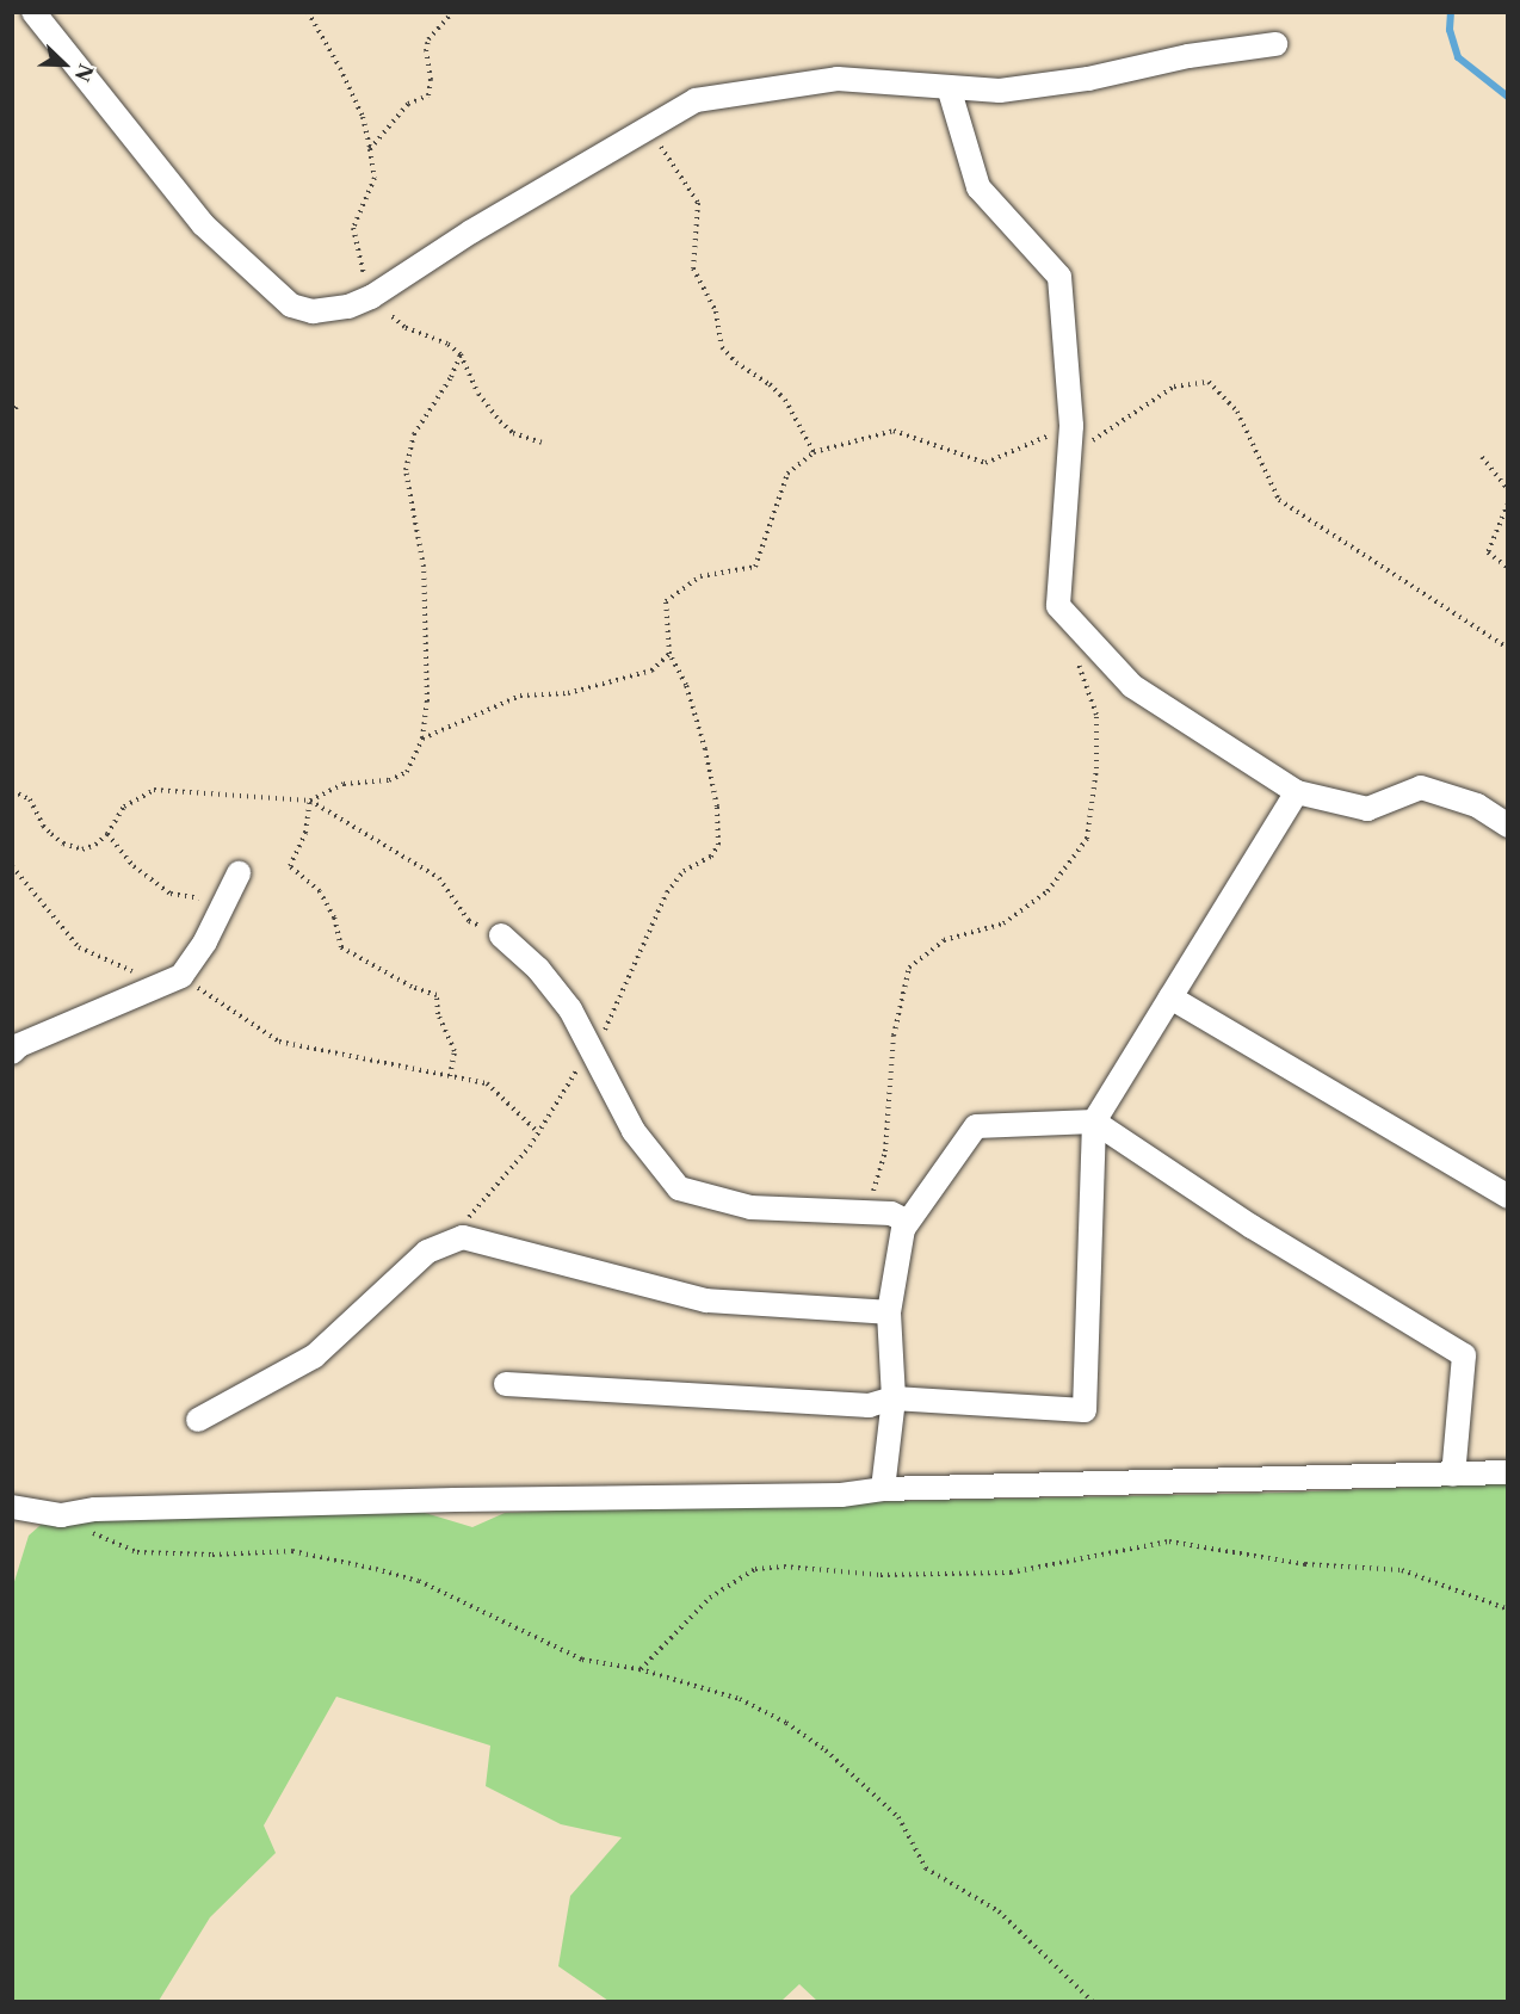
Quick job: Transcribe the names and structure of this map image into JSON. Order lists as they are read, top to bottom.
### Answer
{
  "north": "bottom right"
}
